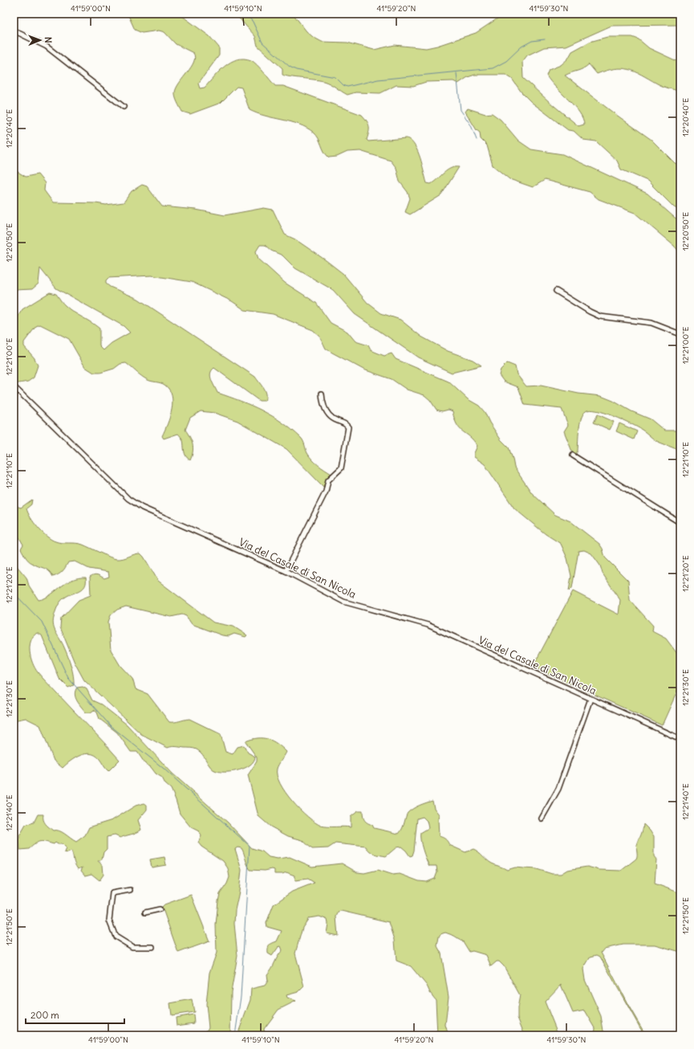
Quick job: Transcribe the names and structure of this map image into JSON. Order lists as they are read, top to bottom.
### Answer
{
  "streets": {
    "street": ["Via del Casale di San Nicola"]
  },
  "scale_bar": "200 m",
  "north": "right",
  "coordinates": [
    "41°59'00\"N",
    "41°59'10\"N",
    "41°59'20\"N",
    "41°59'30\"N",
    "12°20'40\"E",
    "12°20'50\"E",
    "12°21'00\"E",
    "12°21'10\"E",
    "12°21'20\"E",
    "12°21'30\"E",
    "12°21'40\"E",
    "12°21'50\"E"
  ]
}
